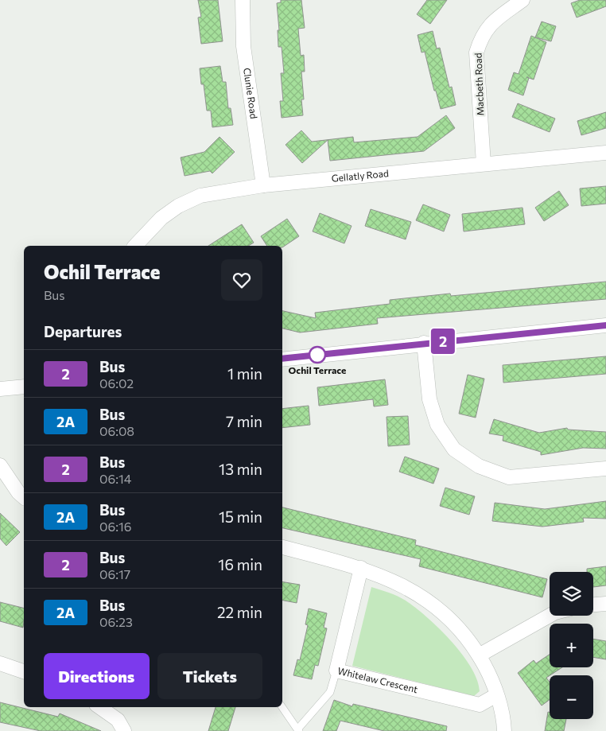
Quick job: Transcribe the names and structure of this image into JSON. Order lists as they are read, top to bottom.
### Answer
{
  "streets": {
    "street": [
      "Macbeth Road",
      "Clunie Road",
      "Gellatly Road",
      "Whitelaw Crescent"
    ]
  },
  "crossings": [
    ["Macbeth Road", "Gellatly Road"],
    ["Clunie Road", "Gellatly Road"]
  ],
  "places": ["Ochil Terrace"],
  "lines": ["bus line 2"],
  "page": {
    "on_map": "2",
    "heading": [
      ["Ochil Terrace", "Bus"],
      "Departures"
    ],
    "list": [
      {
        "mark": "2",
        "name": "Bus",
        "note": "06:02",
        "value": "1 min"
      },
      {
        "mark": "2A",
        "name": "Bus",
        "note": "06:08",
        "value": "7 min"
      },
      {
        "mark": "2",
        "name": "Bus",
        "note": "06:14",
        "value": "13 min"
      },
      {
        "mark": "2A",
        "name": "Bus",
        "note": "06:16",
        "value": "15 min"
      },
      {
        "mark": "2",
        "name": "Bus",
        "note": "06:17",
        "value": "16 min"
      },
      {
        "mark": "2A",
        "name": "Bus",
        "note": "06:23",
        "value": "22 min"
      }
    ],
    "map_buttons": ["+", "−"],
    "buttons": ["Directions", "Tickets"]
  }
}
